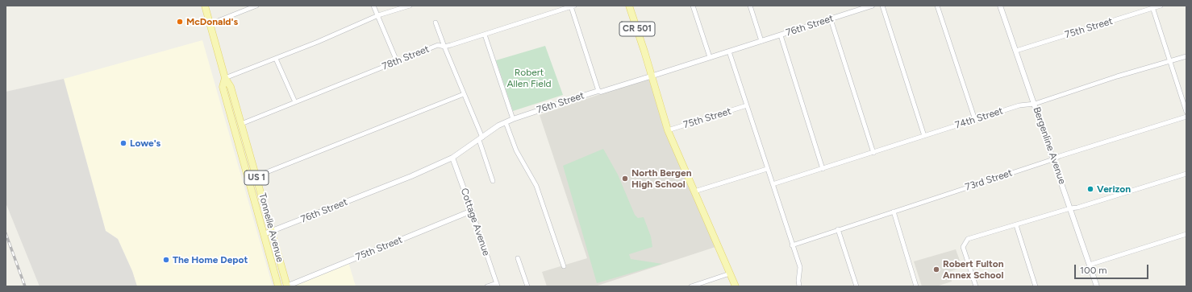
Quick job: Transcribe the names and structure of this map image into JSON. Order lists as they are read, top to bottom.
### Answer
{
  "streets": {
    "main road": ["CR 501", "US 1", "Tonnelle Avenue"],
    "street": [
      "76th Street",
      "75th Street",
      "78th Street",
      "74th Street",
      "Bergenline Avenue",
      "73rd Street",
      "Cottage Avenue"
    ]
  },
  "crossings": [
    ["76th Street", "CR 501"],
    ["76th Street", "Cottage Avenue"],
    ["76th Street", "Tonnelle Avenue"],
    ["75th Street", "CR 501"],
    ["75th Street", "Bergenline Avenue"],
    ["75th Street", "Cottage Avenue"],
    ["75th Street", "Tonnelle Avenue"],
    ["78th Street", "Tonnelle Avenue"],
    ["74th Street", "Bergenline Avenue"],
    ["Bergenline Avenue", "73rd Street"]
  ],
  "parks": ["Robert Allen Field"],
  "places": [
    "McDonald's",
    "Lowe's",
    "North Bergen High School",
    "Verizon",
    "The Home Depot",
    "Robert Fulton Annex School"
  ],
  "scale_bar": "100 m"
}
